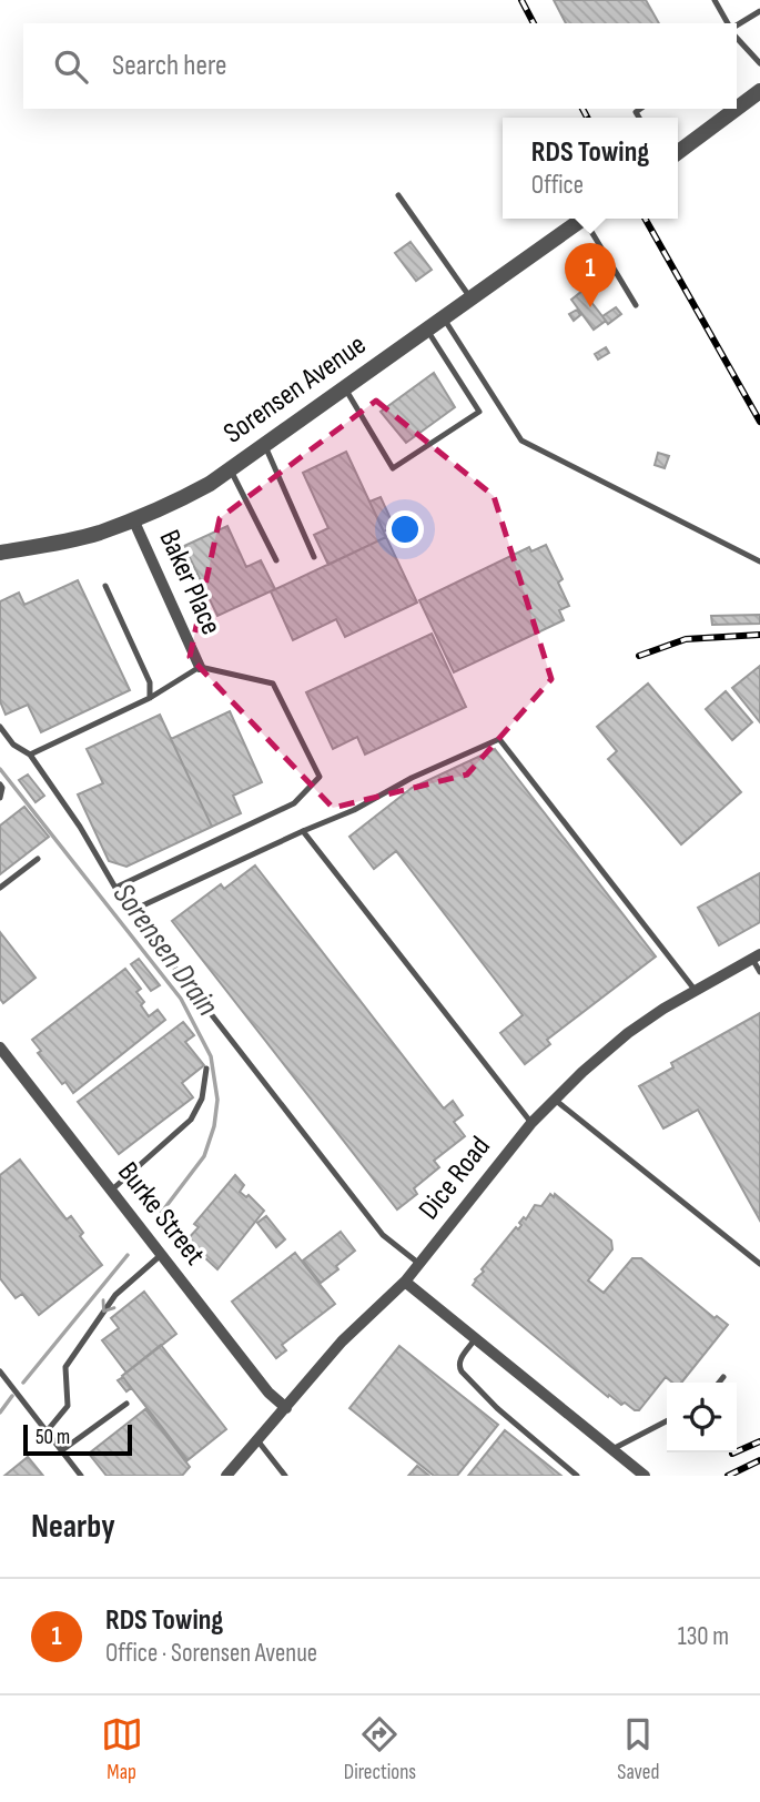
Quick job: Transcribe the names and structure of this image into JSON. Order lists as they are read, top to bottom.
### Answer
{
  "streets": {
    "street": [
      "Sorensen Avenue",
      "Baker Place",
      "Dice Road",
      "Burke Street"
    ]
  },
  "crossings": [
    ["Sorensen Avenue", "Baker Place"],
    ["Dice Road", "Burke Street"]
  ],
  "water": ["Sorensen Drain"],
  "scale_bar": "50 m",
  "page": {
    "search": "Search here",
    "popup": ["RDS Towing", "Office"],
    "pins": "1",
    "scale": "50 m",
    "heading": "Nearby",
    "list": [
      {
        "mark": "1",
        "name": "RDS Towing",
        "note": "Office · Sorensen Avenue",
        "value": "130 m"
      }
    ],
    "nav": ["Map", "Directions", "Saved"]
  }
}
